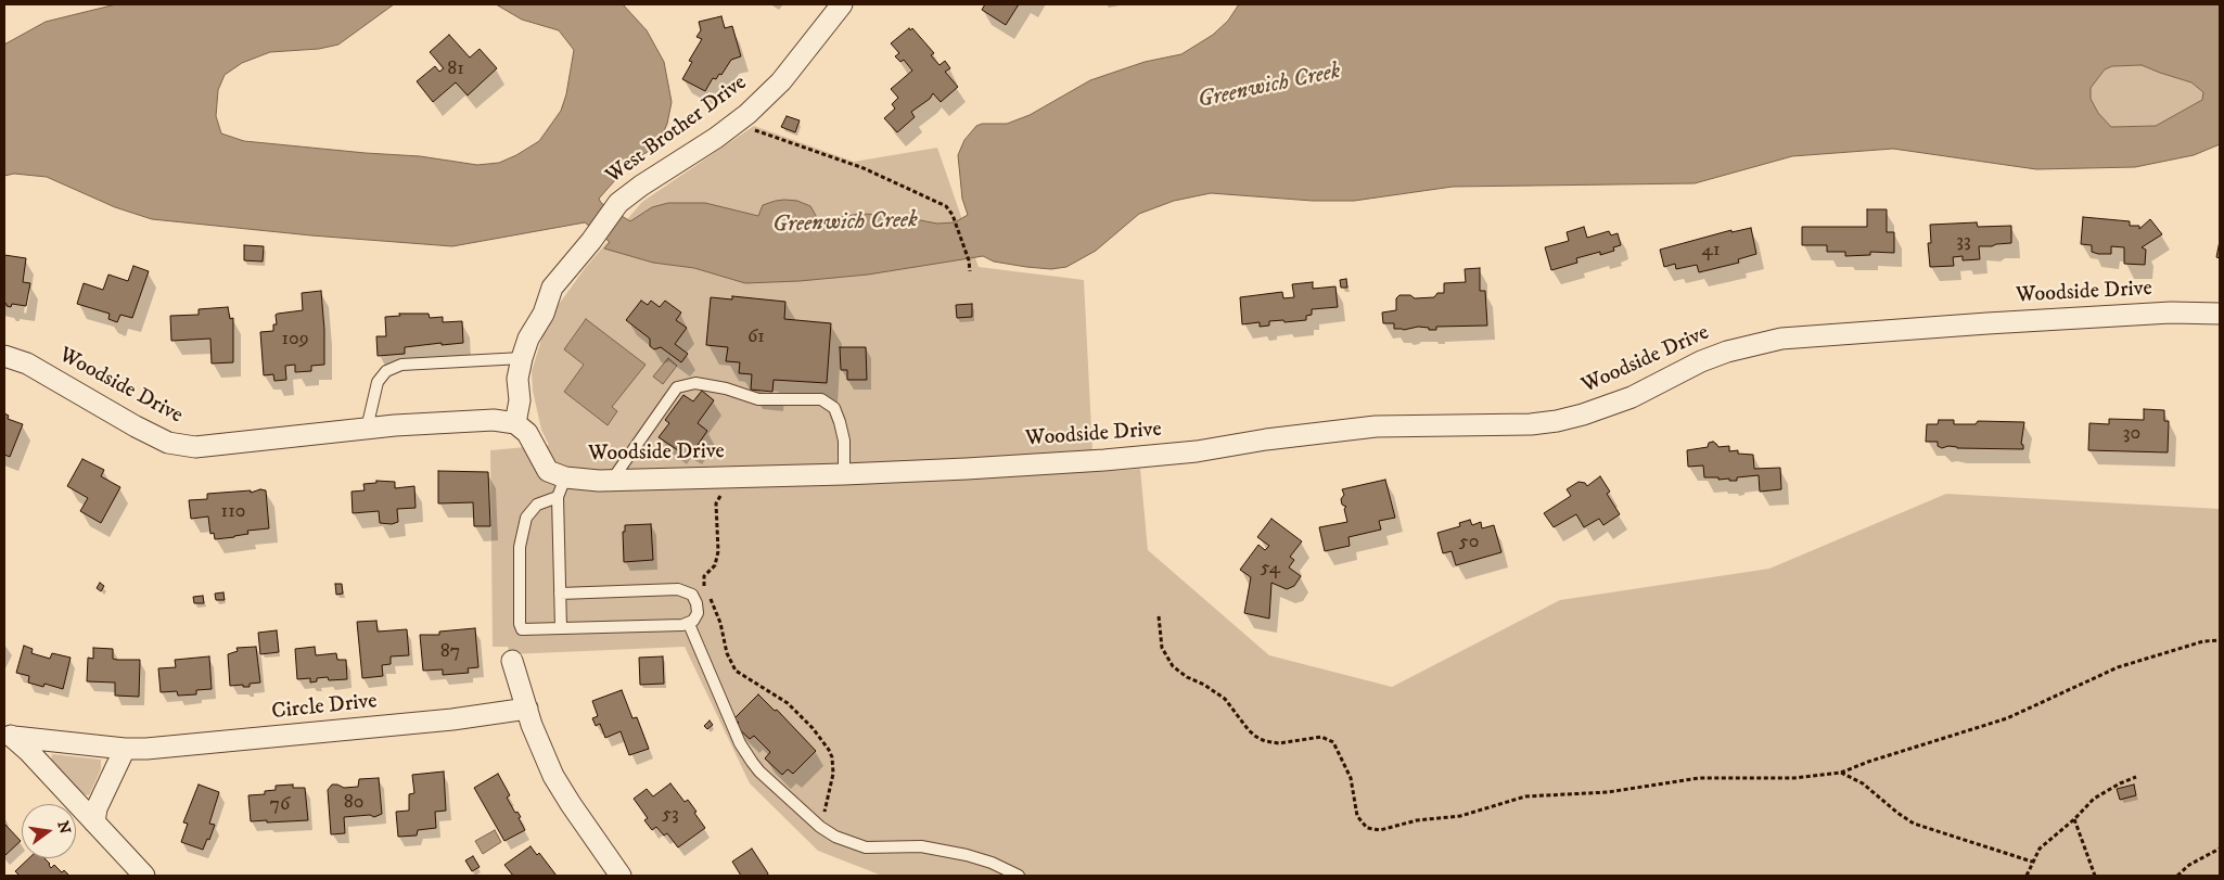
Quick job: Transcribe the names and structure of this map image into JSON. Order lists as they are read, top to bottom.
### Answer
{
  "streets": {
    "street": ["West Brother Drive", "Woodside Drive", "Circle Drive"]
  },
  "crossings": [
    ["West Brother Drive", "Woodside Drive"]
  ],
  "water": ["Greenwich Creek"],
  "house_numbers": [
    "81",
    "33",
    "41",
    "61",
    "109",
    "30",
    "110",
    "50",
    "54",
    "87",
    "80",
    "76",
    "53"
  ],
  "north": "right"
}
